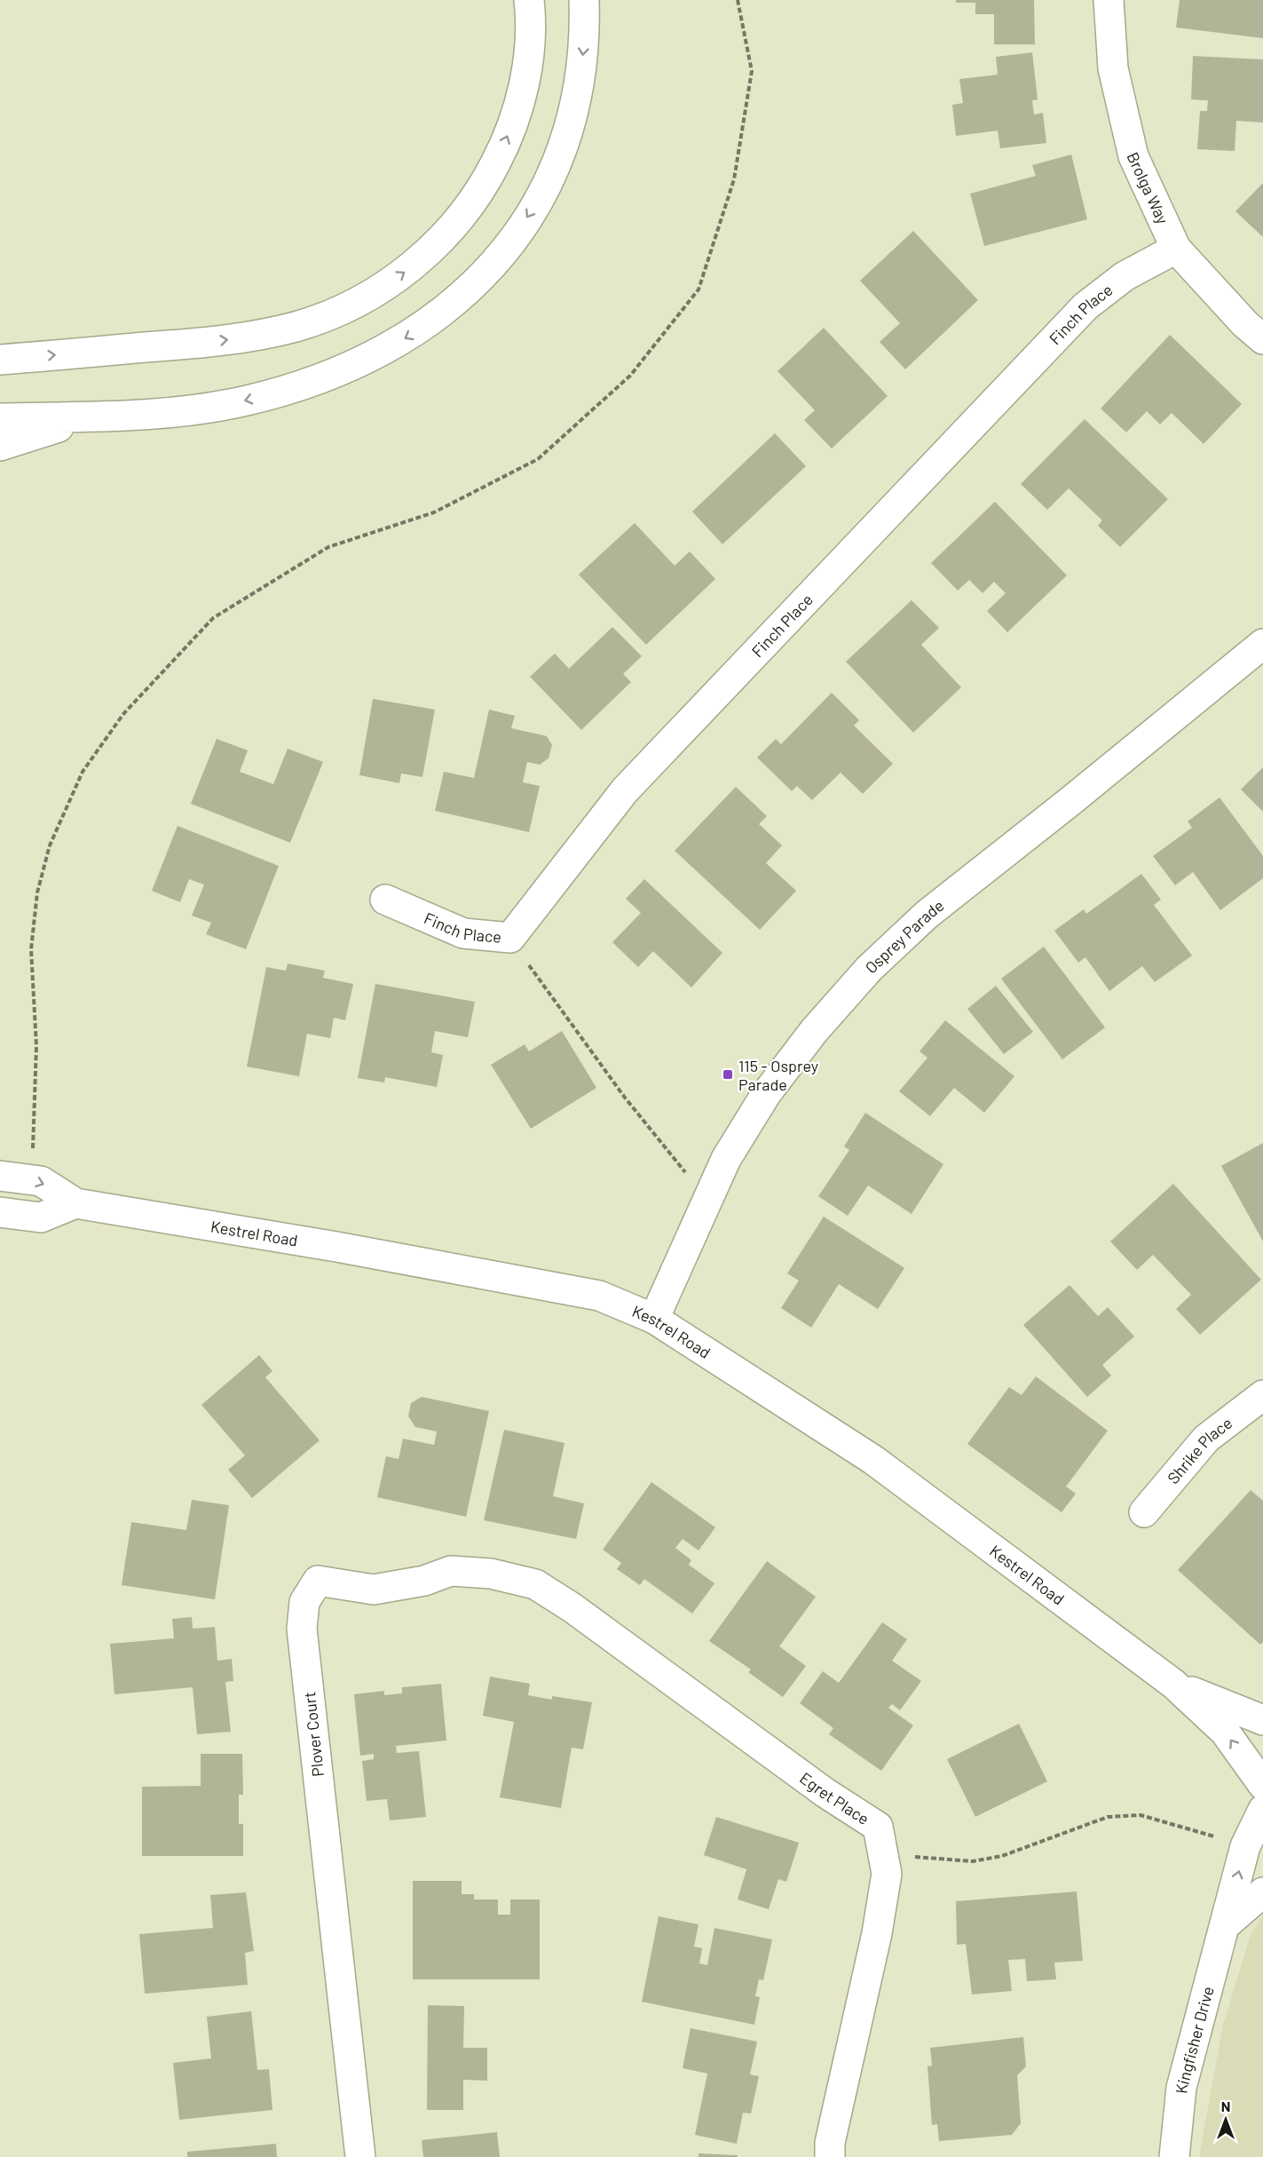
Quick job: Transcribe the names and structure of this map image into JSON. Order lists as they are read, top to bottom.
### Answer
{
  "streets": {
    "main road": [
      "Brolga Way",
      "Finch Place",
      "Osprey Parade",
      "Kestrel Road",
      "Shrike Place",
      "Plover Court",
      "Egret Place",
      "Kingfisher Drive"
    ]
  },
  "crossings": [
    ["Brolga Way", "Finch Place"],
    ["Osprey Parade", "Kestrel Road"],
    ["Plover Court", "Egret Place"]
  ],
  "places": {
    "transit": ["115 - Osprey Parade"]
  },
  "north": "top"
}
